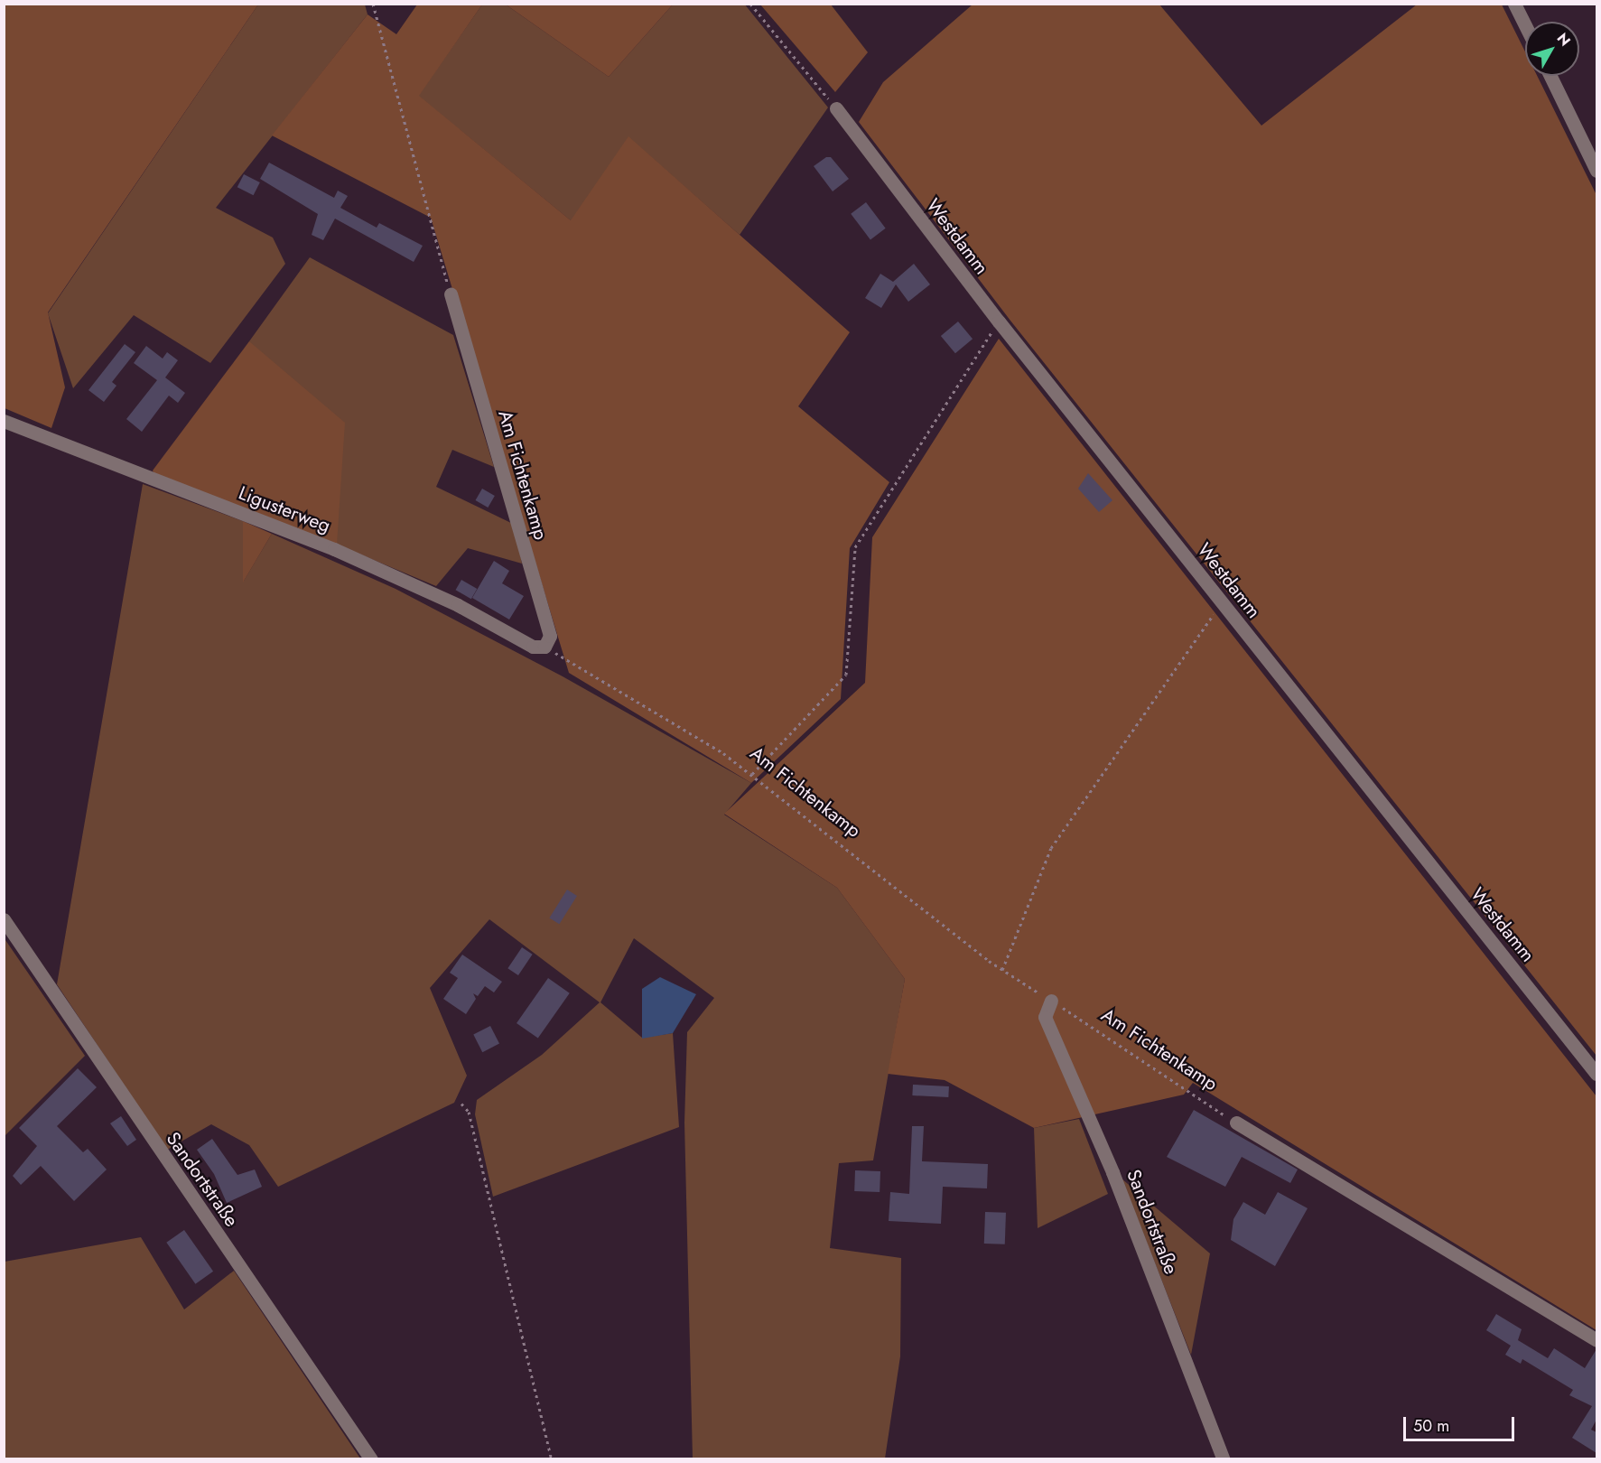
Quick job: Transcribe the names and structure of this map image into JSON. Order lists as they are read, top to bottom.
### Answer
{
  "streets": {
    "street": [
      "Westdamm",
      "Am Fichtenkamp",
      "Ligusterweg",
      "Sandortstraße"
    ]
  },
  "crossings": [
    ["Am Fichtenkamp", "Ligusterweg"],
    ["Am Fichtenkamp", "Sandortstraße"]
  ],
  "scale_bar": "50 m",
  "north": "top right"
}
